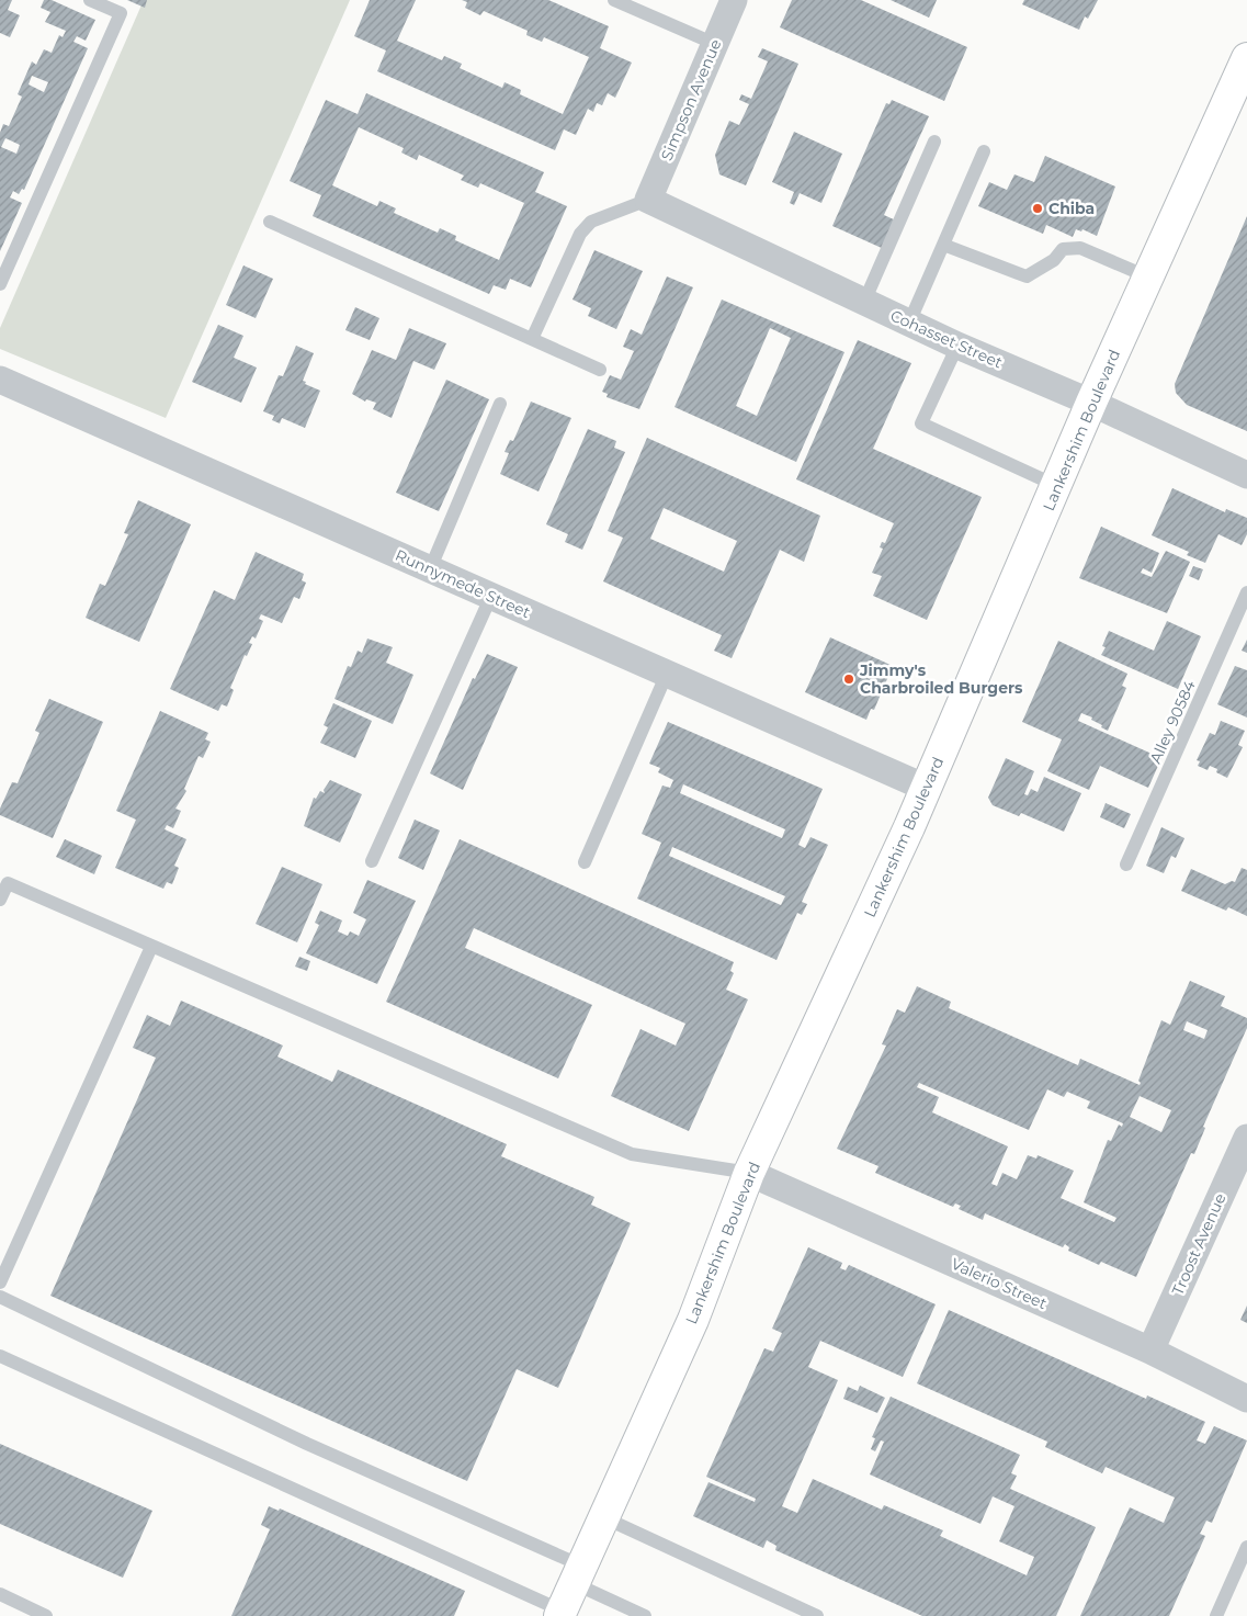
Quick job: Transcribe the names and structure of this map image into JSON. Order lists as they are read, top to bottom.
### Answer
{
  "streets": {
    "main road": ["Lankershim Boulevard"],
    "street": [
      "Simpson Avenue",
      "Cohasset Street",
      "Runnymede Street",
      "Troost Avenue",
      "Valerio Street"
    ],
    "lane": ["Alley 90584"]
  },
  "crossings": [
    ["Simpson Avenue", "Cohasset Street"],
    ["Cohasset Street", "Lankershim Boulevard"],
    ["Lankershim Boulevard", "Runnymede Street"],
    ["Lankershim Boulevard", "Valerio Street"],
    ["Troost Avenue", "Valerio Street"]
  ],
  "places": ["Chiba", "Jimmy's Charbroiled Burgers"]
}
